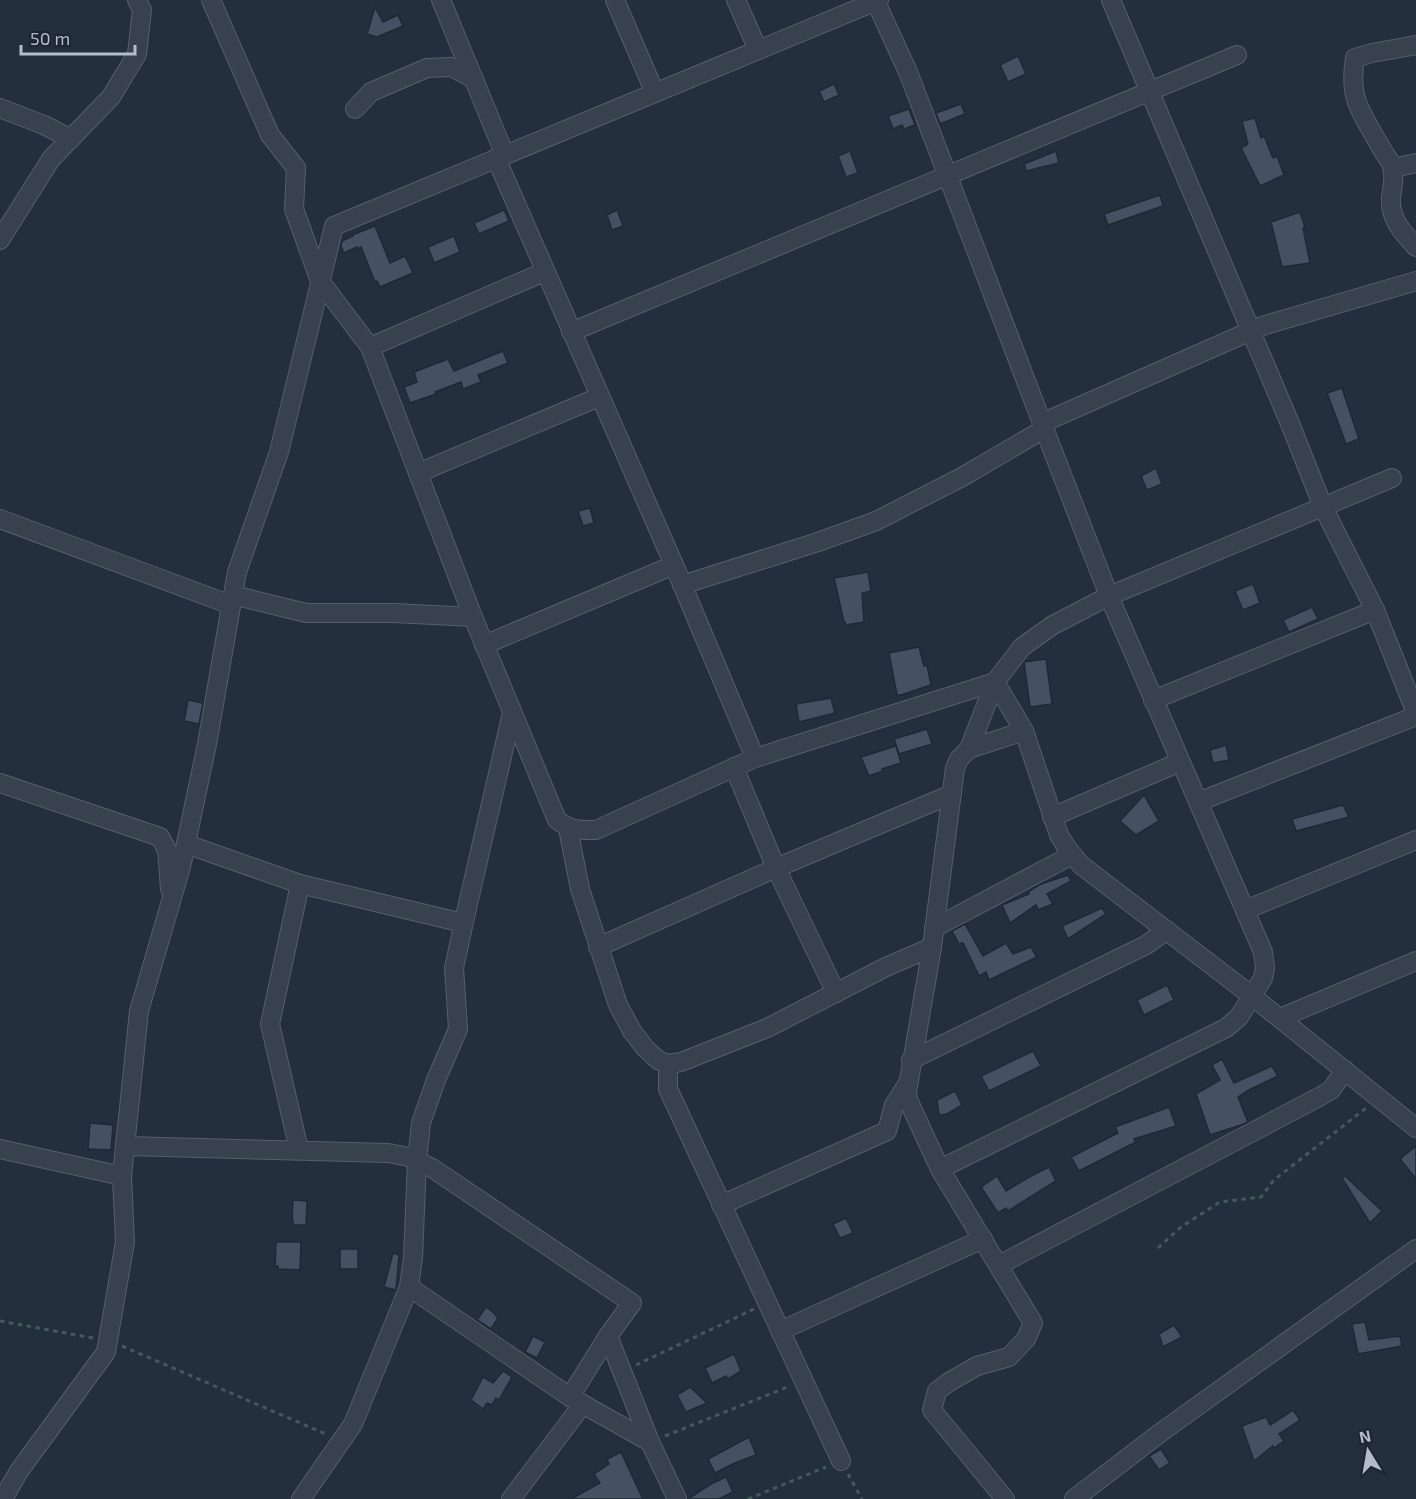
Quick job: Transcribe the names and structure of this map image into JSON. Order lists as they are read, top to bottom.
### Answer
{
  "scale_bar": "50 m",
  "north": "top"
}
